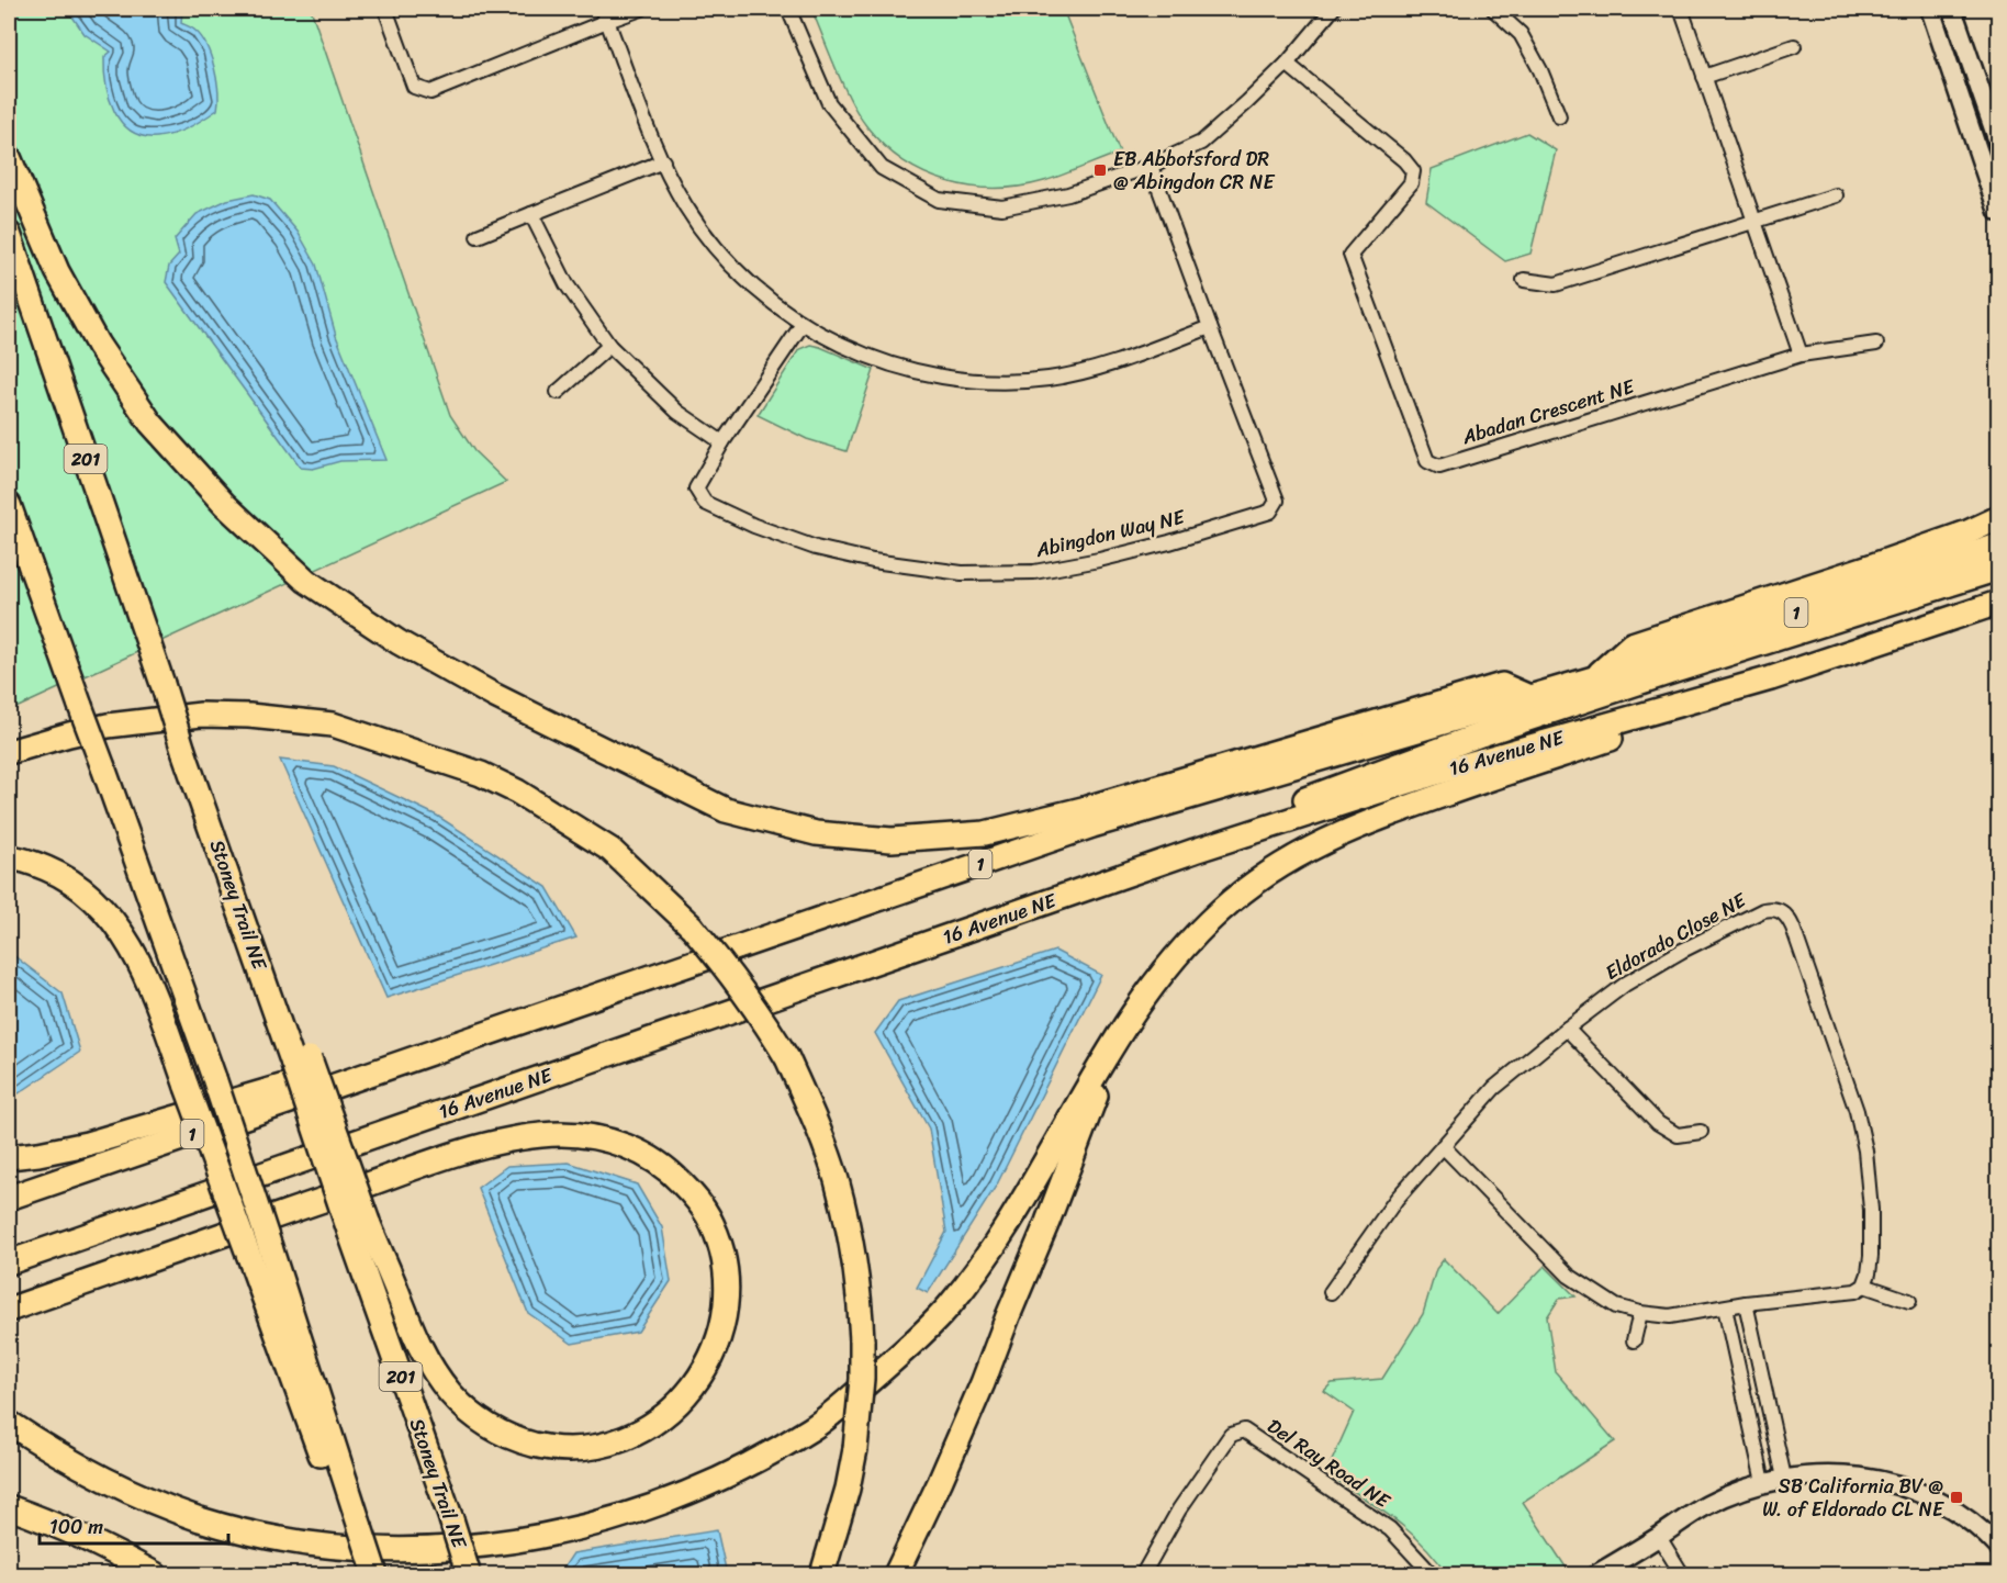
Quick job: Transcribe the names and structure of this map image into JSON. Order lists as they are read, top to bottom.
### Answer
{
  "streets": {
    "highway": [
      "201",
      "1",
      "16 Avenue NE",
      "Stoney Trail NE"
    ],
    "street": [
      "Abadan Crescent NE",
      "Abingdon Way NE",
      "Eldorado Close NE",
      "Del Ray Road NE"
    ]
  },
  "places": {
    "transit": ["EB Abbotsford DR @ Abingdon CR NE", "SB California BV @ W. of Eldorado CL NE"]
  },
  "scale_bar": "100 m"
}
